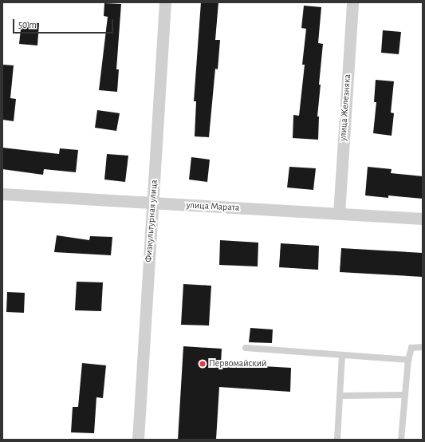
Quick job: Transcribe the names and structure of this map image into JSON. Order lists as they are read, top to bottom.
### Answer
{
  "streets": {
    "street": ["улица Железняка", "улица Марата", "Физкультурная улица"]
  },
  "crossings": [
    ["улица Железняка", "улица Марата"],
    ["улица Марата", "Физкультурная улица"]
  ],
  "places": ["Первомайский"],
  "scale_bar": "50 m"
}
